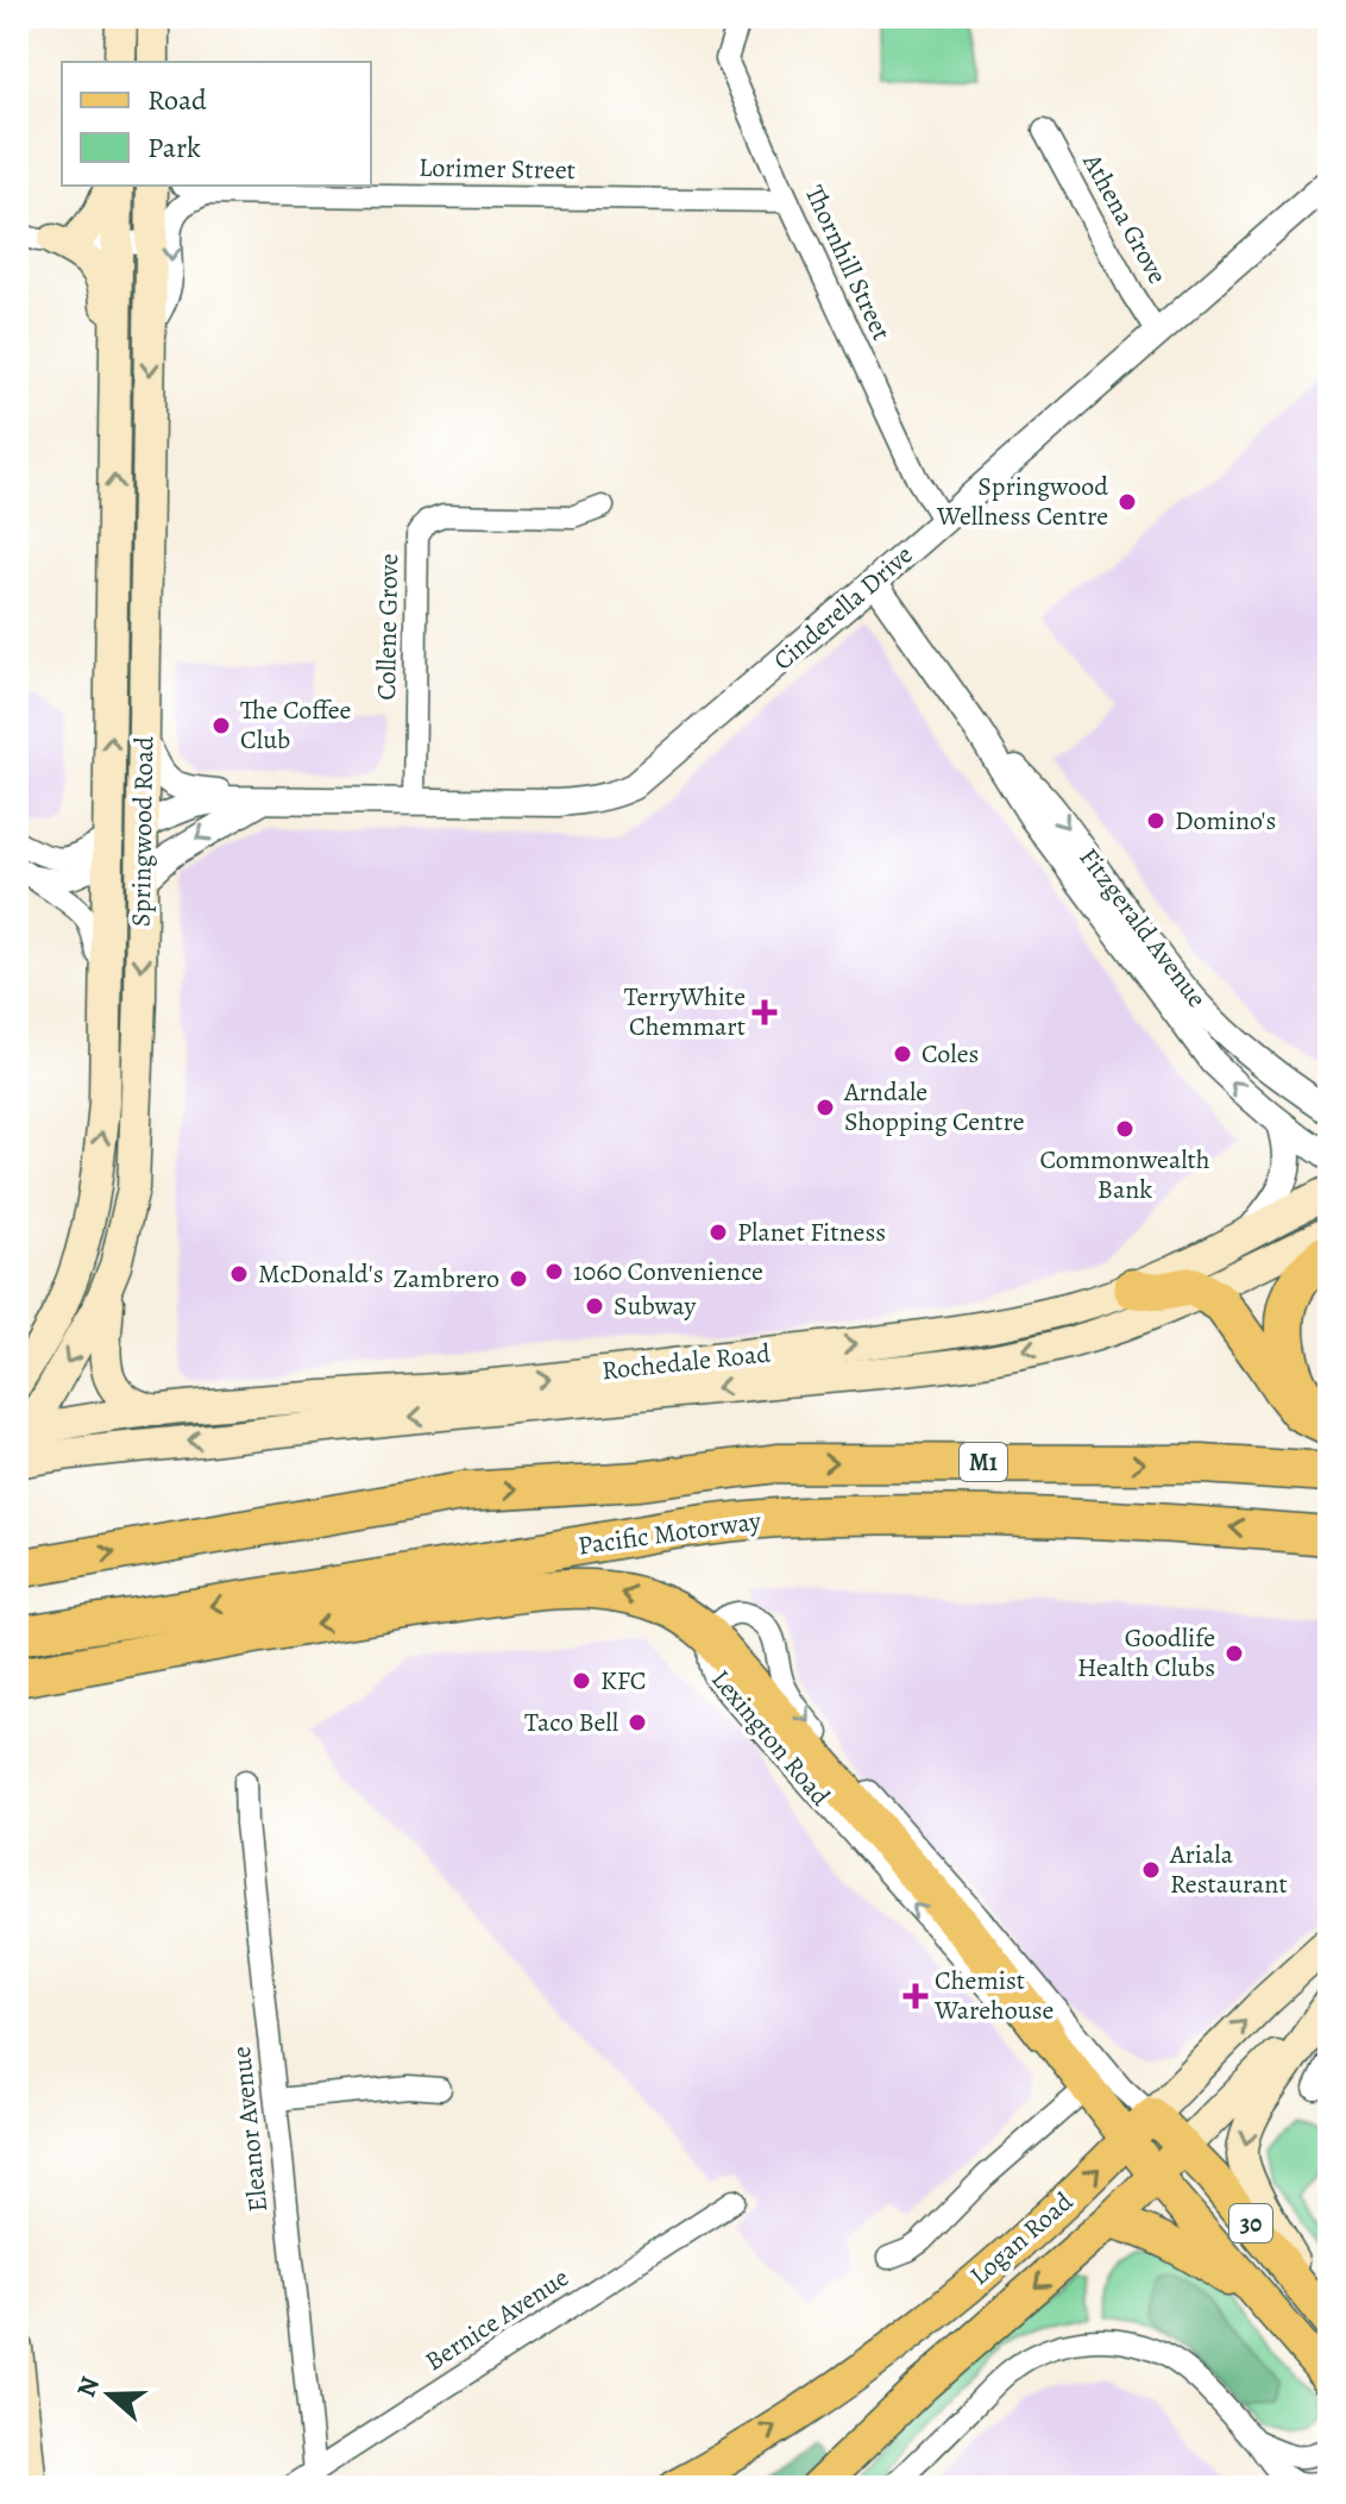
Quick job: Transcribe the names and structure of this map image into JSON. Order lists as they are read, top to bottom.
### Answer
{
  "streets": {
    "highway": ["M1", "Pacific Motorway"],
    "main road": [
      "Springwood Road",
      "Rochedale Road",
      "30",
      "Logan Road"
    ],
    "street": [
      "Lorimer Street",
      "Athena Grove",
      "Thornhill Street",
      "Cinderella Drive",
      "Collene Grove",
      "Fitzgerald Avenue",
      "Lexington Road",
      "Eleanor Avenue",
      "Bernice Avenue"
    ]
  },
  "crossings": [
    ["Lorimer Street", "Thornhill Street"],
    ["Athena Grove", "Cinderella Drive"],
    ["Thornhill Street", "Cinderella Drive"],
    ["Cinderella Drive", "Collene Grove"],
    ["Cinderella Drive", "Fitzgerald Avenue"],
    ["Springwood Road", "Rochedale Road"],
    ["Lexington Road", "Logan Road"],
    ["Eleanor Avenue", "Bernice Avenue"],
    ["30", "Logan Road"]
  ],
  "one_way": ["Lexington Road"],
  "places": {
    "other": [
      "Springwood Wellness Centre",
      "The Coffee Club",
      "Domino's",
      "Coles",
      "Arndale Shopping Centre",
      "Commonwealth Bank",
      "Planet Fitness",
      "1060 Convenience",
      "McDonald's",
      "Zambrero",
      "Subway",
      "Goodlife Health Clubs",
      "KFC",
      "Taco Bell",
      "Ariala Restaurant"
    ],
    "health": ["TerryWhite Chemmart", "Chemist Warehouse"]
  },
  "legend": ["Road", "Park"],
  "north": "left"
}
